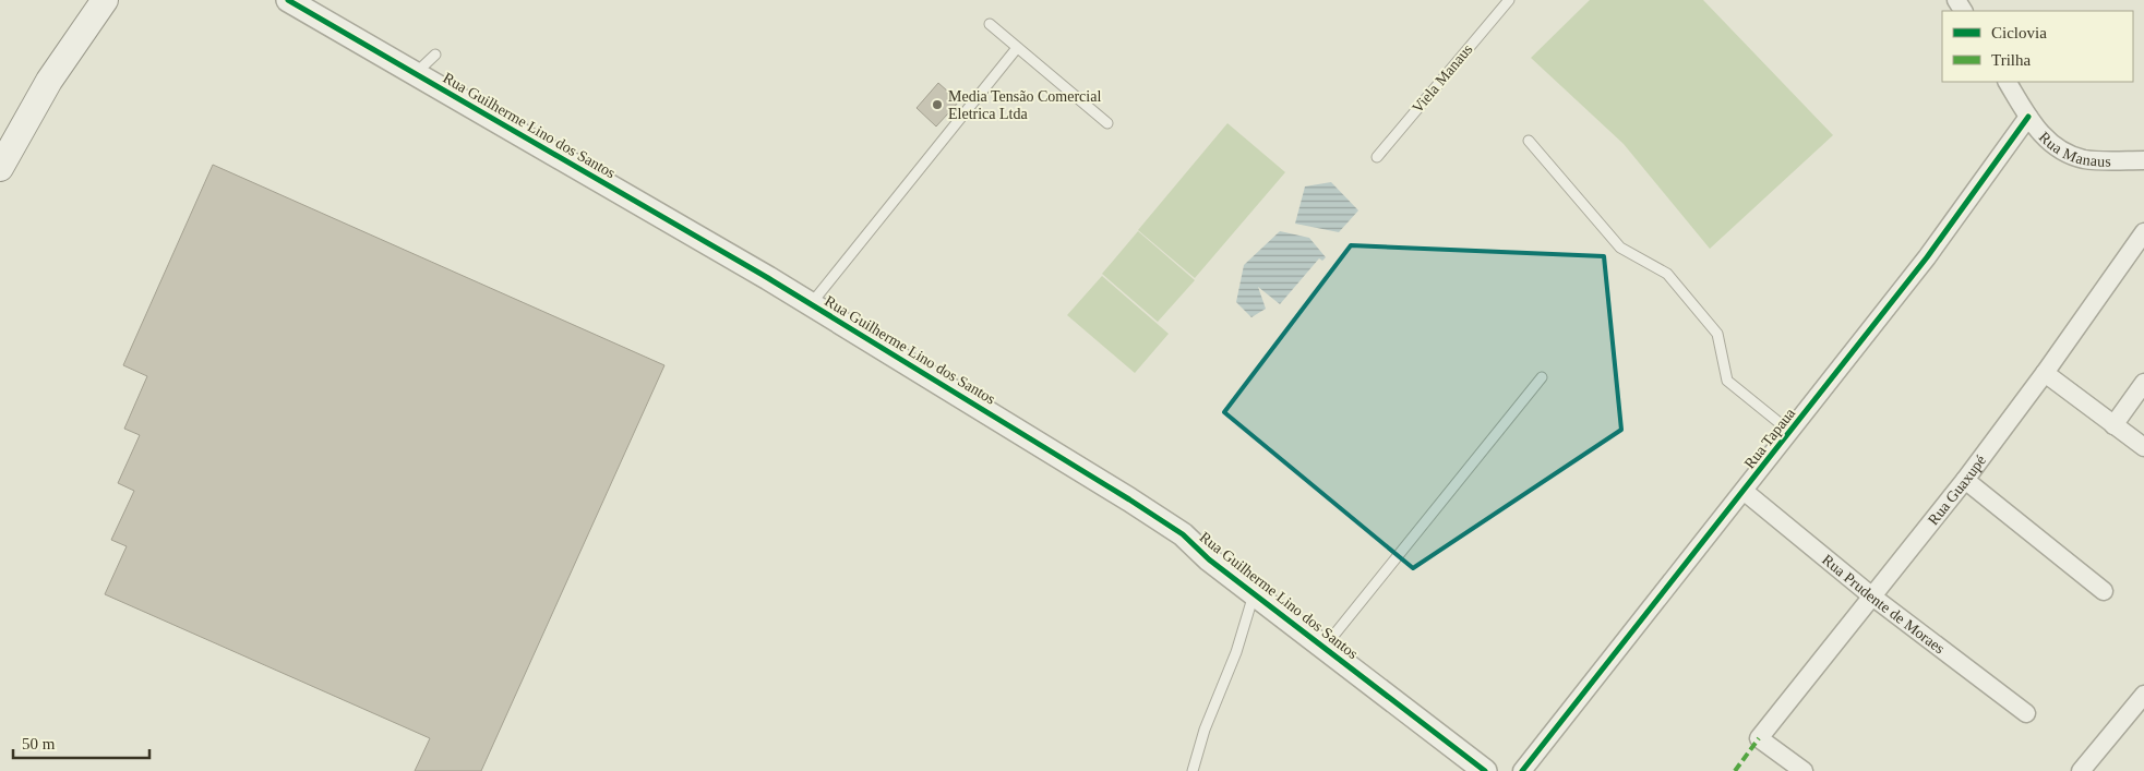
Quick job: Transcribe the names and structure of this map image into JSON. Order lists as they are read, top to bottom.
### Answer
{
  "streets": {
    "street": [
      "Rua Guilherme Lino dos Santos",
      "Rua Manaus",
      "Rua Tapaua",
      "Rua Guaxupé",
      "Rua Prudente de Moraes"
    ],
    "lane": ["Viela Manaus"]
  },
  "crossings": [
    ["Rua Manaus", "Rua Tapaua"],
    ["Rua Tapaua", "Rua Prudente de Moraes"],
    ["Rua Guaxupé", "Rua Prudente de Moraes"]
  ],
  "places": ["Media Tensão Comercial Eletrica Ltda"],
  "legend": ["Ciclovia", "Trilha"],
  "scale_bar": "50 m"
}
